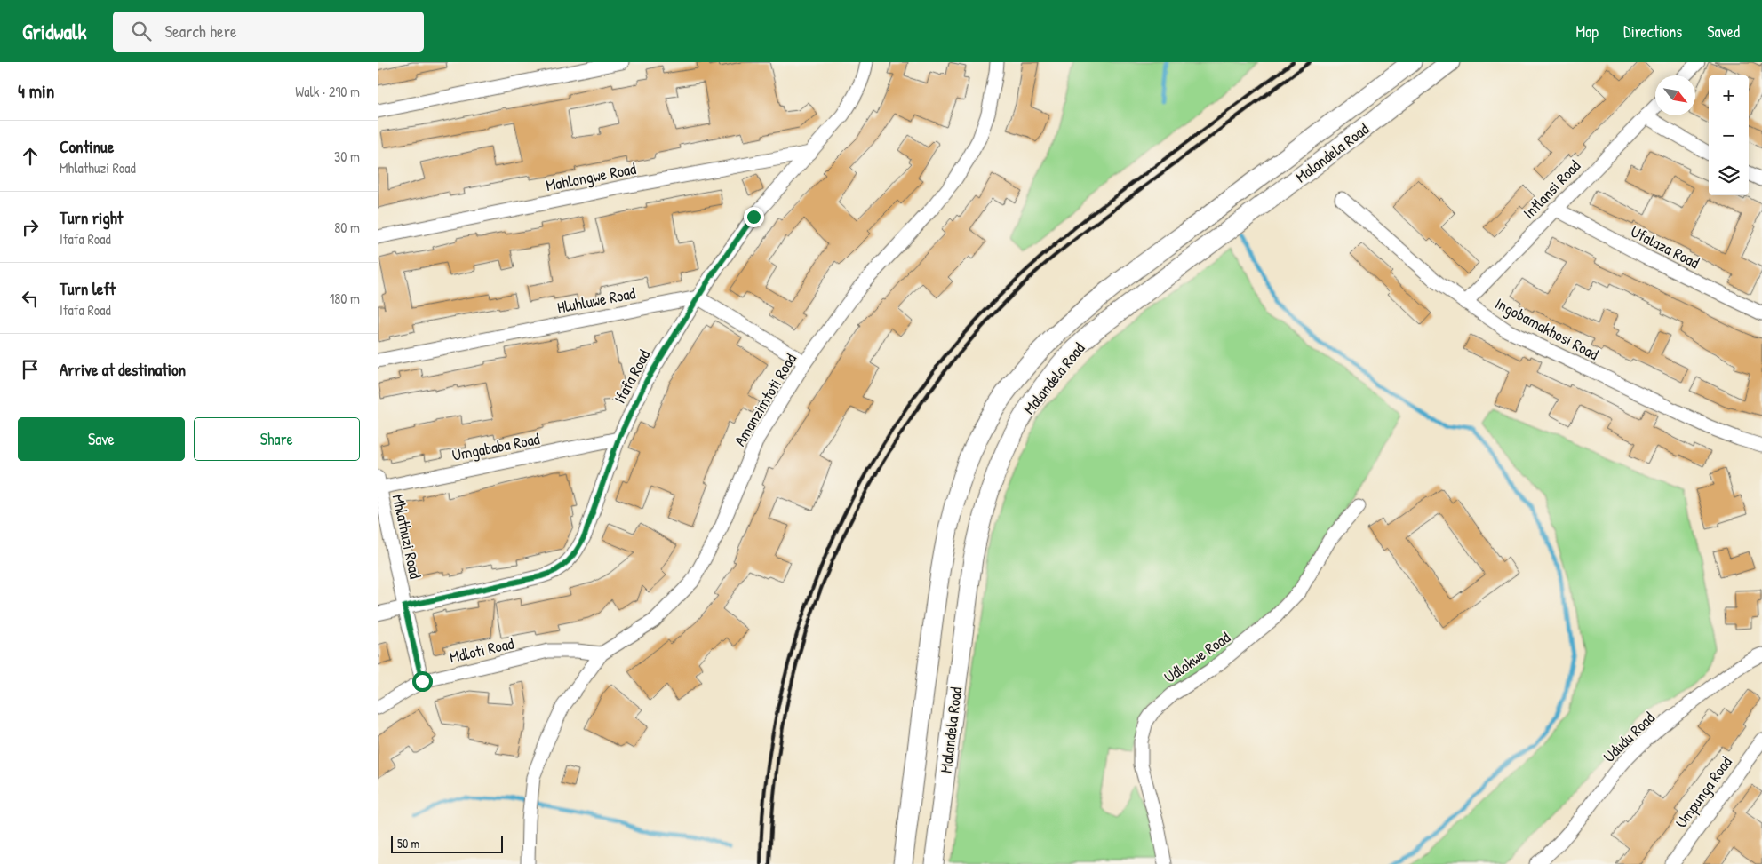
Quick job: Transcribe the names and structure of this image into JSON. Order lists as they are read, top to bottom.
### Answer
{
  "streets": {
    "main road": ["Malandela Road"],
    "street": [
      "Mahlongwe Road",
      "Intlansi Road",
      "Ufalaza Road",
      "Hluhluwe Road",
      "Ingobamakhosi Road",
      "Ifafa Road",
      "Amanzimtoti Road",
      "Umgababa Road",
      "Mhlathuzi Road",
      "Mdloti Road",
      "Udlokwe Road",
      "Ududu Road",
      "Umpunga Road"
    ]
  },
  "crossings": [
    ["Mahlongwe Road", "Ifafa Road"],
    ["Intlansi Road", "Ufalaza Road"],
    ["Intlansi Road", "Ingobamakhosi Road"],
    ["Hluhluwe Road", "Ifafa Road"],
    ["Ifafa Road", "Umgababa Road"],
    ["Ifafa Road", "Mhlathuzi Road"],
    ["Amanzimtoti Road", "Mdloti Road"],
    ["Umgababa Road", "Mhlathuzi Road"],
    ["Mhlathuzi Road", "Mdloti Road"]
  ],
  "scale_bar": "50 m",
  "north": "bottom right",
  "page": {
    "header": "Gridwalk",
    "search": "Search here",
    "nav": ["Map", "Directions", "Saved"],
    "heading": ["4 min", "Walk · 290 m"],
    "map_buttons": ["+", "−"],
    "list": [
      ["Continue", "Mhlathuzi Road", "30 m"],
      ["Turn right", "Ifafa Road", "80 m"],
      ["Turn left", "Ifafa Road", "180 m"],
      "Arrive at destination"
    ],
    "buttons": ["Save", "Share"],
    "scale": "50 m"
  }
}
